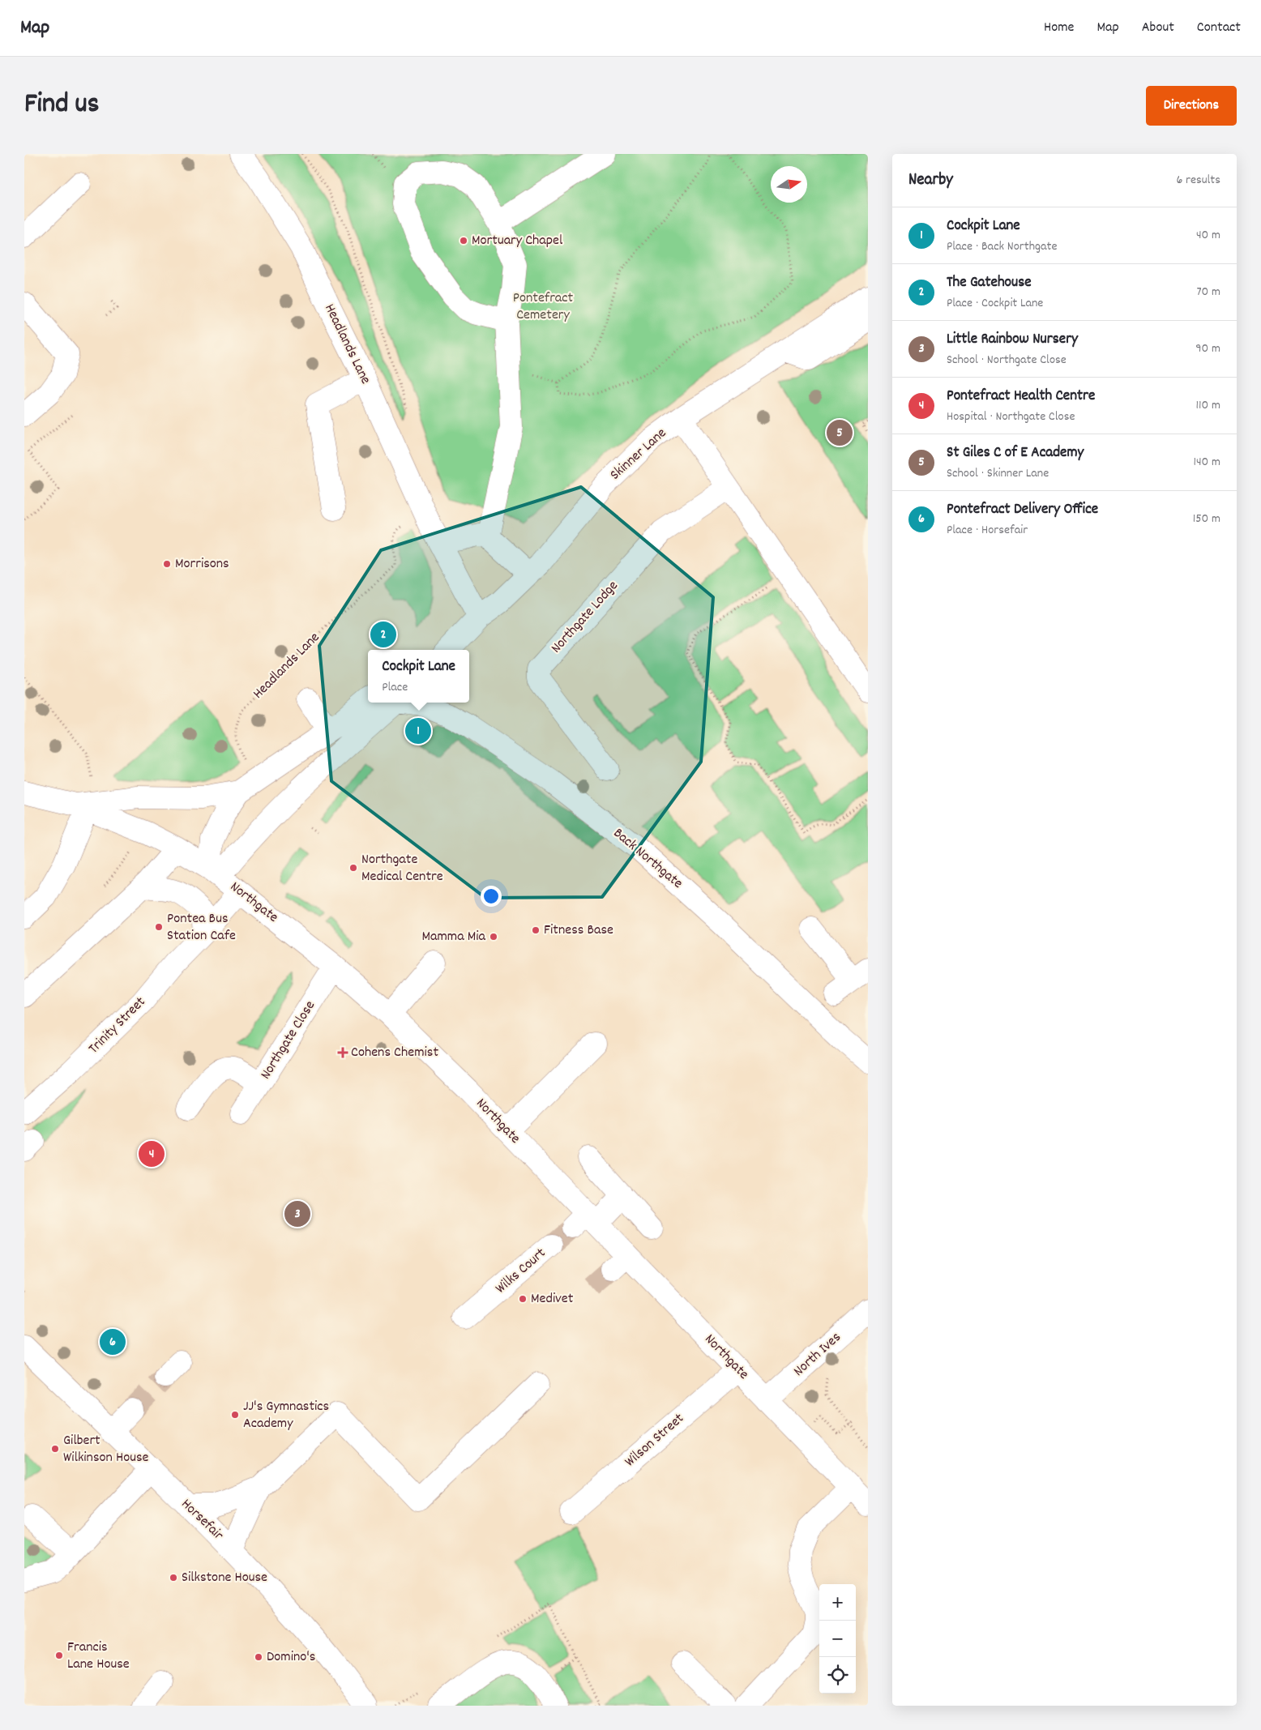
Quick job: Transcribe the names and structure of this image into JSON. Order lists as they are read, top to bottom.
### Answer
{
  "streets": {
    "street": [
      "Headlands Lane",
      "Skinner Lane",
      "Northgate Lodge",
      "Back Northgate",
      "Northgate",
      "Trinity Street",
      "Northgate Close",
      "Wilks Court",
      "North Ives",
      "Wilson Street",
      "Horsefair"
    ]
  },
  "crossings": [
    ["Headlands Lane", "Skinner Lane"],
    ["Northgate", "Trinity Street"],
    ["Northgate", "Northgate Close"],
    ["Northgate", "North Ives"],
    ["Northgate", "Wilson Street"]
  ],
  "parks": ["Pontefract Cemetery"],
  "places": {
    "other": [
      "Mortuary Chapel",
      "Morrisons",
      "Northgate Medical Centre",
      "Pontea Bus Station Cafe",
      "Fitness Base",
      "Mamma Mia",
      "Medivet",
      "JJ's Gymnastics Academy",
      "Gilbert Wilkinson House",
      "Silkstone House",
      "Francis Lane House",
      "Domino's"
    ],
    "health": ["Cohens Chemist"]
  },
  "north": "right",
  "page": {
    "header": "Map",
    "nav": [
      "Home",
      "Map",
      "About",
      "Contact"
    ],
    "title": "Find us",
    "buttons": "Directions",
    "heading": ["Nearby", "6 results"],
    "list": [
      {
        "mark": "1",
        "name": "Cockpit Lane",
        "note": "Place · Back Northgate",
        "value": "40 m"
      },
      {
        "mark": "2",
        "name": "The Gatehouse",
        "note": "Place · Cockpit Lane",
        "value": "70 m"
      },
      {
        "mark": "3",
        "name": "Little Rainbow Nursery",
        "note": "School · Northgate Close",
        "value": "90 m"
      },
      {
        "mark": "4",
        "name": "Pontefract Health Centre",
        "note": "Hospital · Northgate Close",
        "value": "110 m"
      },
      {
        "mark": "5",
        "name": "St Giles C of E Academy",
        "note": "School · Skinner Lane",
        "value": "140 m"
      },
      {
        "mark": "6",
        "name": "Pontefract Delivery Office",
        "note": "Place · Horsefair",
        "value": "150 m"
      }
    ],
    "pins": [
      "5",
      "2",
      "1",
      "4",
      "3",
      "6"
    ],
    "popup": ["Cockpit Lane", "Place"],
    "map_buttons": ["+", "−"]
  }
}
